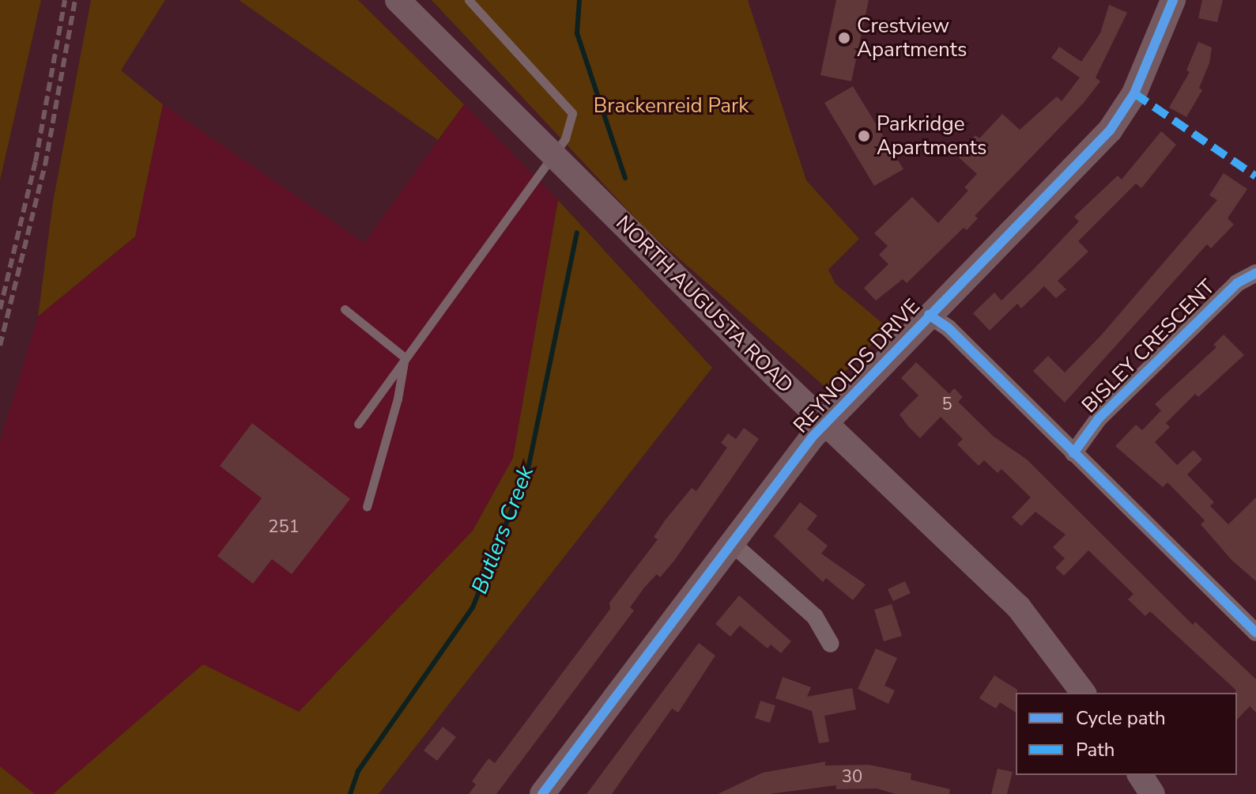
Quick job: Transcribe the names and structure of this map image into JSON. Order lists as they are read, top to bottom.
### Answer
{
  "streets": {
    "street": ["NORTH AUGUSTA ROAD", "BISLEY CRESCENT", "REYNOLDS DRIVE"]
  },
  "crossings": [
    ["NORTH AUGUSTA ROAD", "REYNOLDS DRIVE"]
  ],
  "water": ["Butlers Creek"],
  "parks": ["Brackenreid Park"],
  "places": ["Crestview Apartments", "Parkridge Apartments"],
  "house_numbers": ["5", "251", "30"],
  "legend": ["Cycle path", "Path"]
}
